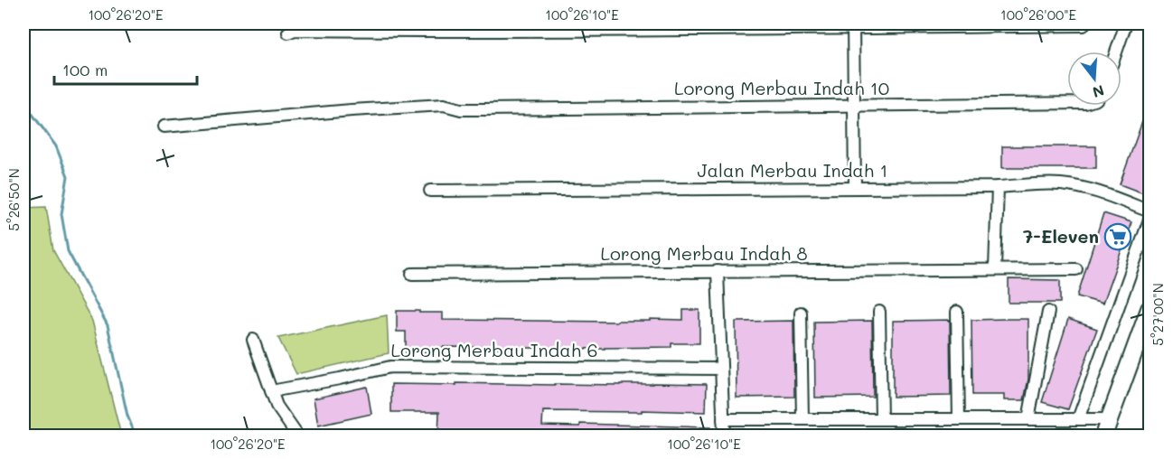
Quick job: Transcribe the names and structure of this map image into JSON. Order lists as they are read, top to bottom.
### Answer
{
  "streets": {
    "street": [
      "Lorong Merbau Indah 10",
      "Jalan Merbau Indah 1",
      "Lorong Merbau Indah 8",
      "Lorong Merbau Indah 6"
    ]
  },
  "places": {
    "supermarket": ["7-Eleven"]
  },
  "scale_bar": "100 m",
  "north": "bottom",
  "coordinates": [
    "100°26'20\"E",
    "100°26'10\"E",
    "100°26'00\"E",
    "5°26'50\"N",
    "5°27'00\"N"
  ]
}
